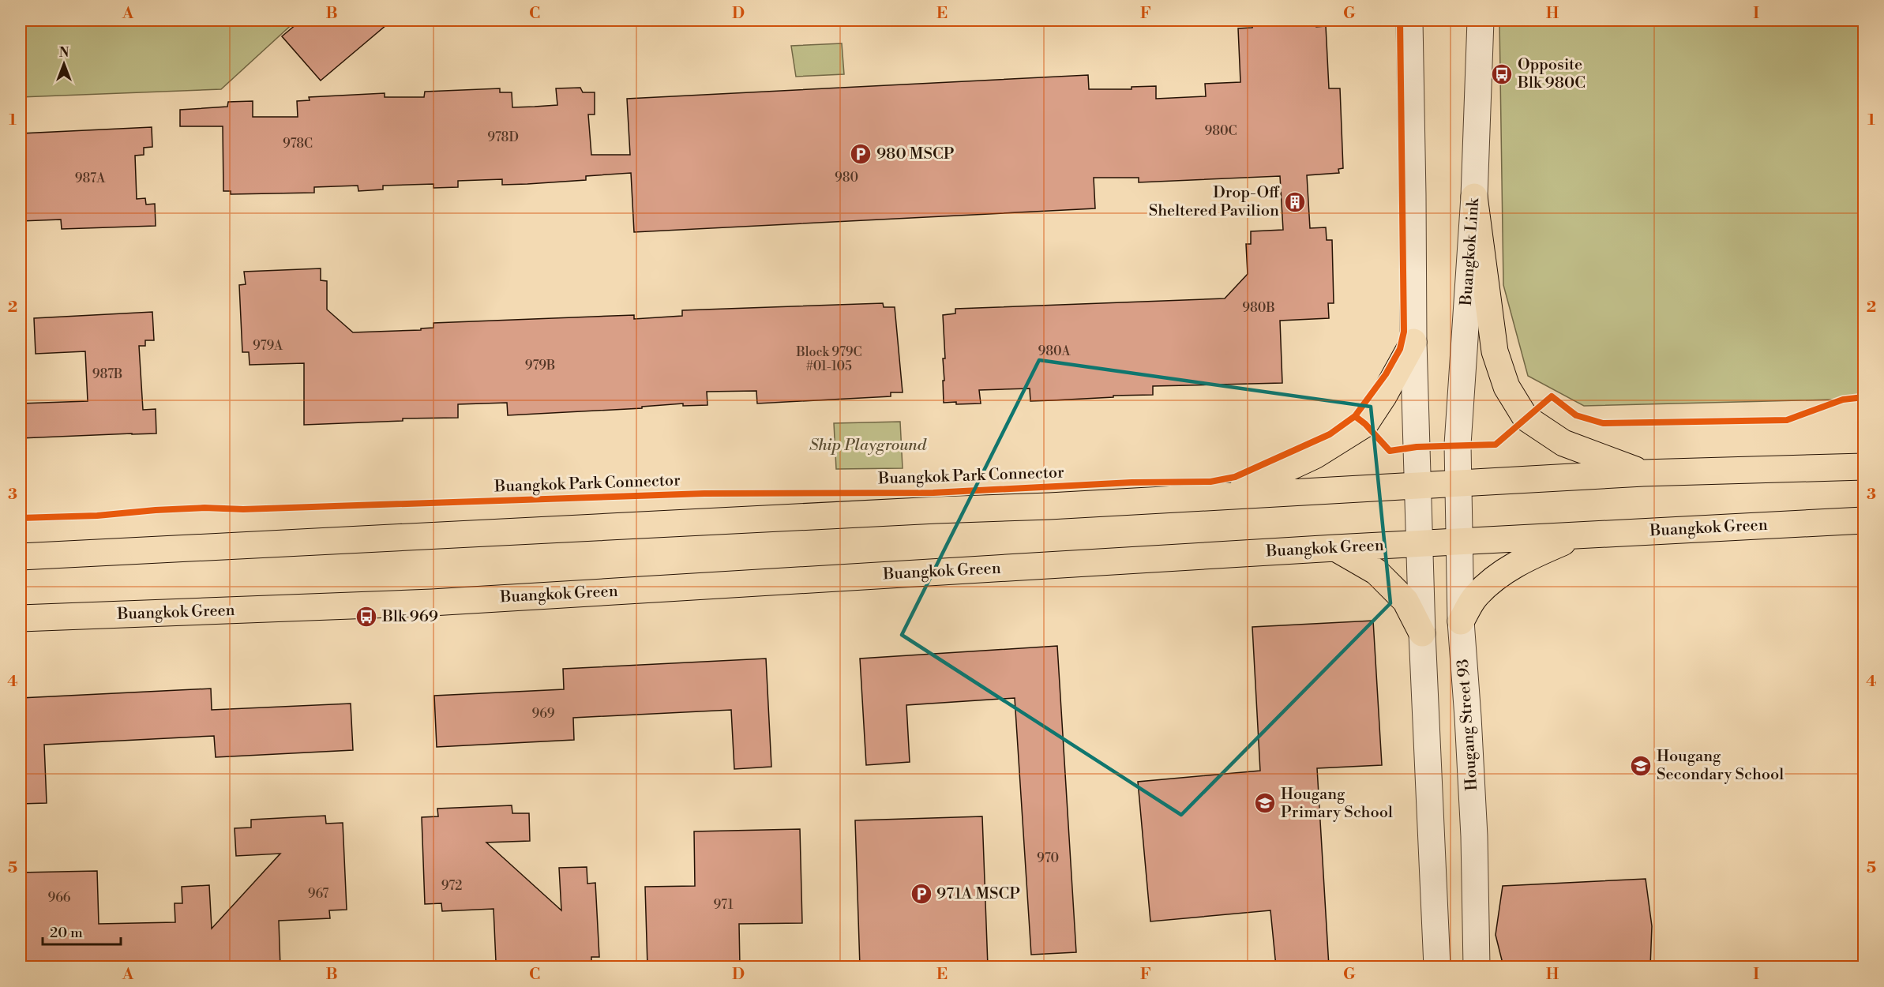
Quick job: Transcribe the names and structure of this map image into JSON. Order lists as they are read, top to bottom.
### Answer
{
  "streets": {
    "main road": ["Buangkok Green"],
    "street": ["Buangkok Link", "Hougang Street 93"],
    "cycle path": ["Buangkok Park Connector"]
  },
  "crossings": [
    ["Buangkok Link", "Hougang Street 93"],
    ["Buangkok Green", "Hougang Street 93"]
  ],
  "parks": ["Ship Playground"],
  "places": {
    "bus stop": ["Opposite Blk 980C", "Blk 969"],
    "parking": ["980 MSCP", "971A MSCP"],
    "building": ["Drop-Off Sheltered Pavilion"],
    "school or university": ["Hougang Secondary School", "Hougang Primary School"]
  },
  "house_numbers": [
    "980C",
    "978D",
    "978C",
    "980",
    "987A",
    "980B",
    "979A",
    "980A",
    "Block 979C #01-105",
    "979B",
    "987B",
    "969",
    "970",
    "972",
    "967",
    "966",
    "971"
  ],
  "scale_bar": "20 m",
  "north": "top",
  "grid": {
    "columns": [
      "A",
      "B",
      "C",
      "D",
      "E",
      "F",
      "G",
      "H",
      "I"
    ],
    "rows": [
      "1",
      "2",
      "3",
      "4",
      "5"
    ]
  }
}
